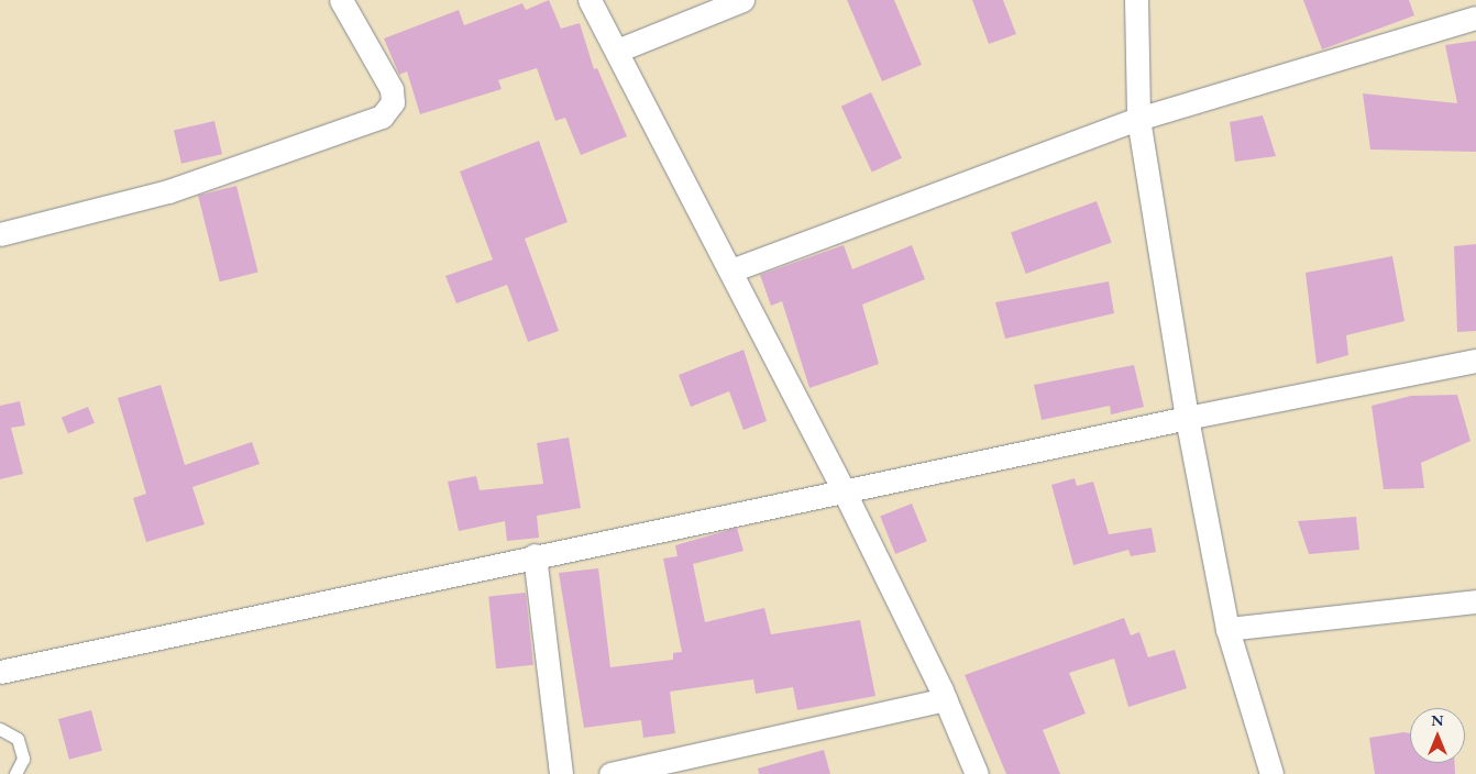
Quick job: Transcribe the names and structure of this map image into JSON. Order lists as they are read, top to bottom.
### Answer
{
  "north": "top"
}
